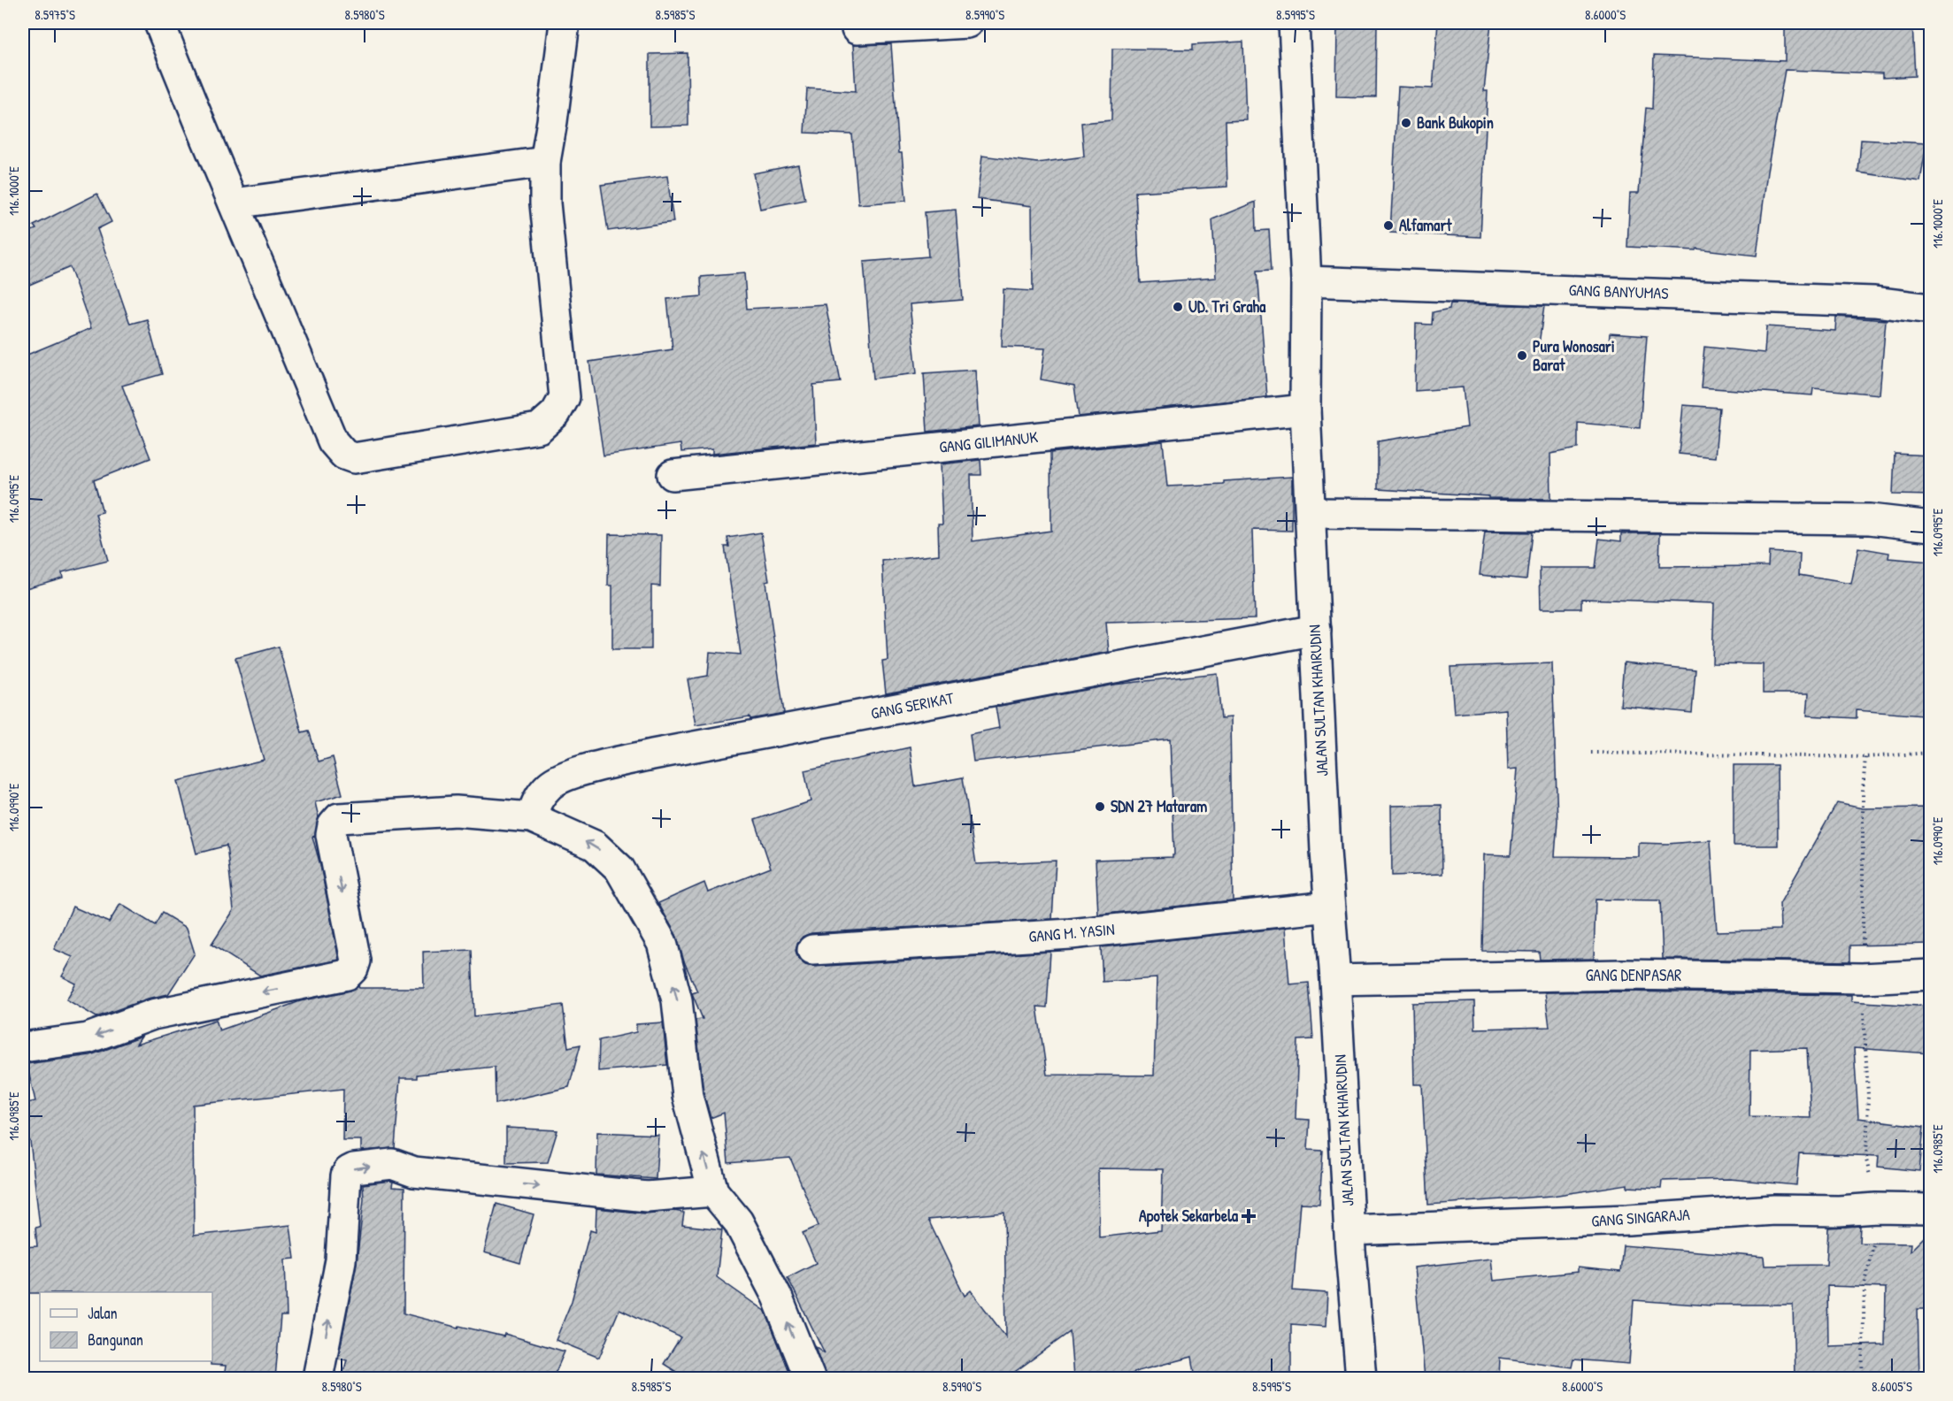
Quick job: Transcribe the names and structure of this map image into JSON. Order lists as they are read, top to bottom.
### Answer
{
  "streets": {
    "street": [
      "GANG BANYUMAS",
      "GANG GILIMANUK",
      "JALAN SULTAN KHAIRUDIN",
      "GANG SERIKAT",
      "GANG M. YASIN",
      "GANG DENPASAR",
      "GANG SINGARAJA"
    ]
  },
  "crossings": [
    ["GANG BANYUMAS", "JALAN SULTAN KHAIRUDIN"],
    ["GANG GILIMANUK", "JALAN SULTAN KHAIRUDIN"],
    ["JALAN SULTAN KHAIRUDIN", "GANG SERIKAT"],
    ["JALAN SULTAN KHAIRUDIN", "GANG M. YASIN"],
    ["JALAN SULTAN KHAIRUDIN", "GANG DENPASAR"],
    ["JALAN SULTAN KHAIRUDIN", "GANG SINGARAJA"]
  ],
  "places": {
    "other": [
      "Bank Bukopin",
      "Alfamart",
      "UD. Tri Graha",
      "Pura Wonosari Barat",
      "SDN 27 Mataram"
    ],
    "health": ["Apotek Sekarbela"]
  },
  "legend": ["Jalan", "Bangunan"],
  "coordinates": [
    "8.5975°S",
    "8.5980°S",
    "8.5985°S",
    "8.5990°S",
    "8.5995°S",
    "8.6000°S",
    "116.1000°E",
    "116.0995°E",
    "116.0990°E",
    "116.0985°E",
    "8.6005°S"
  ]
}
